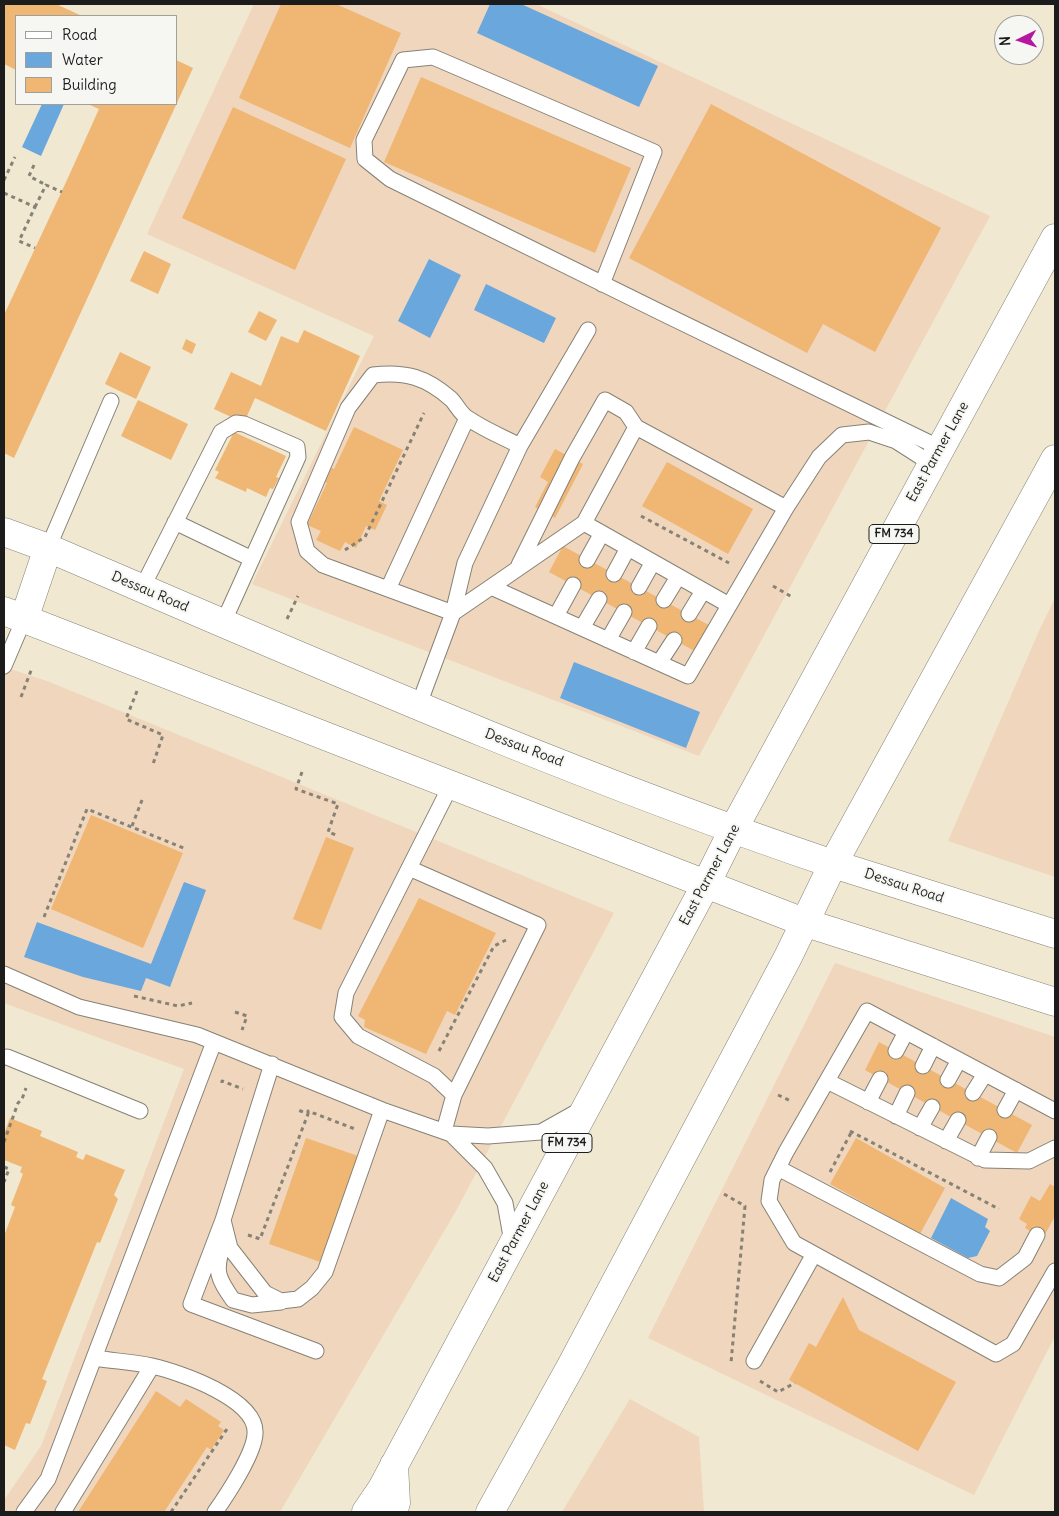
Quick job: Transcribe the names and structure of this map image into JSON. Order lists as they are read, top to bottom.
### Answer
{
  "streets": {
    "main road": ["East Parmer Lane", "FM 734", "Dessau Road"]
  },
  "crossings": [
    ["East Parmer Lane", "Dessau Road"]
  ],
  "legend": ["Road", "Water", "Building"],
  "north": "left"
}
